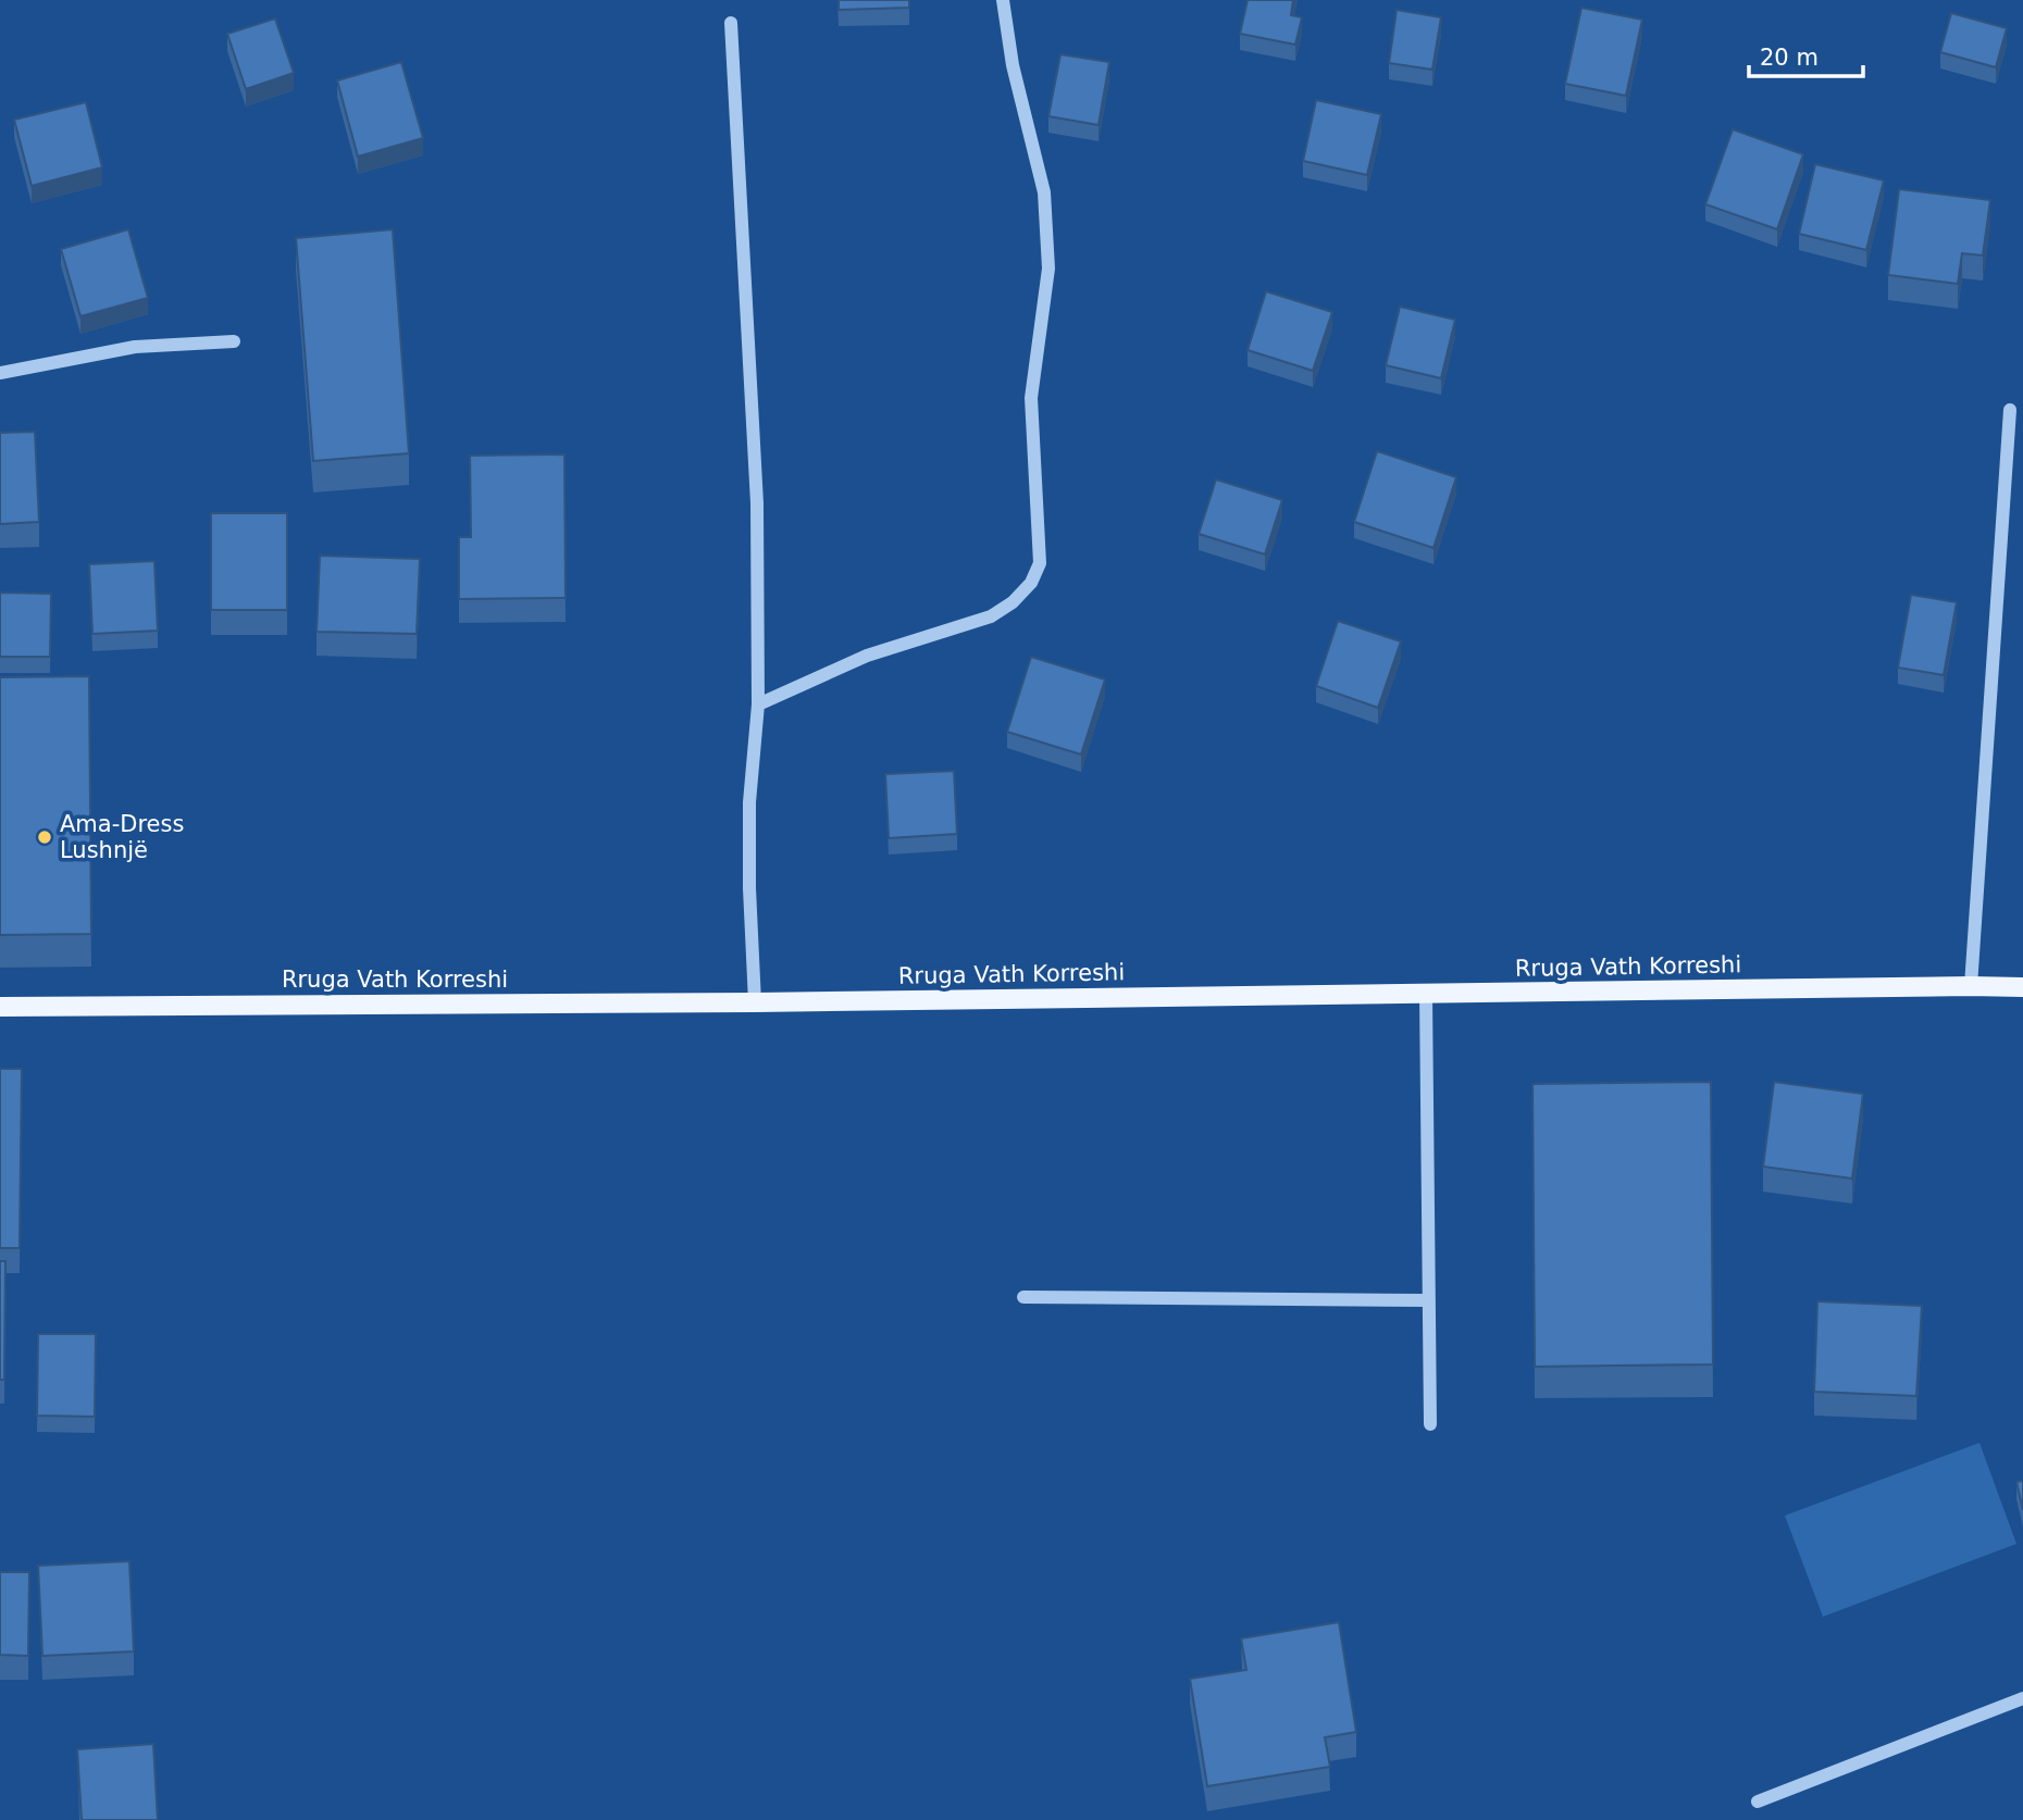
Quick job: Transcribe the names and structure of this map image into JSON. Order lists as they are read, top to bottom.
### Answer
{
  "streets": {
    "main road": ["Rruga Vath Korreshi"]
  },
  "places": ["Ama-Dress Lushnjë"],
  "scale_bar": "20 m"
}
